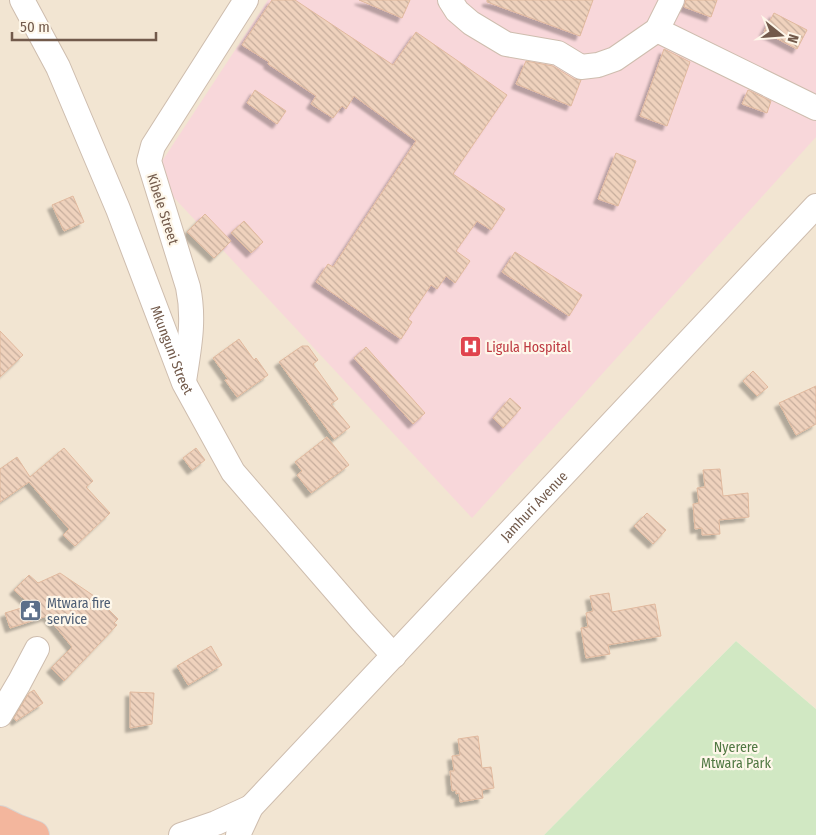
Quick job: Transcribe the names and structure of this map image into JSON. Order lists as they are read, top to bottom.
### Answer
{
  "streets": {
    "street": ["Kibele Street", "Mkunguni Street", "Jamhuri Avenue"]
  },
  "crossings": [
    ["Kibele Street", "Mkunguni Street"],
    ["Mkunguni Street", "Jamhuri Avenue"]
  ],
  "parks": ["Nyerere Mtwara Park"],
  "places": {
    "hospital": ["Ligula Hospital"],
    "public building": ["Mtwara fire service"]
  },
  "scale_bar": "50 m",
  "north": "right"
}
